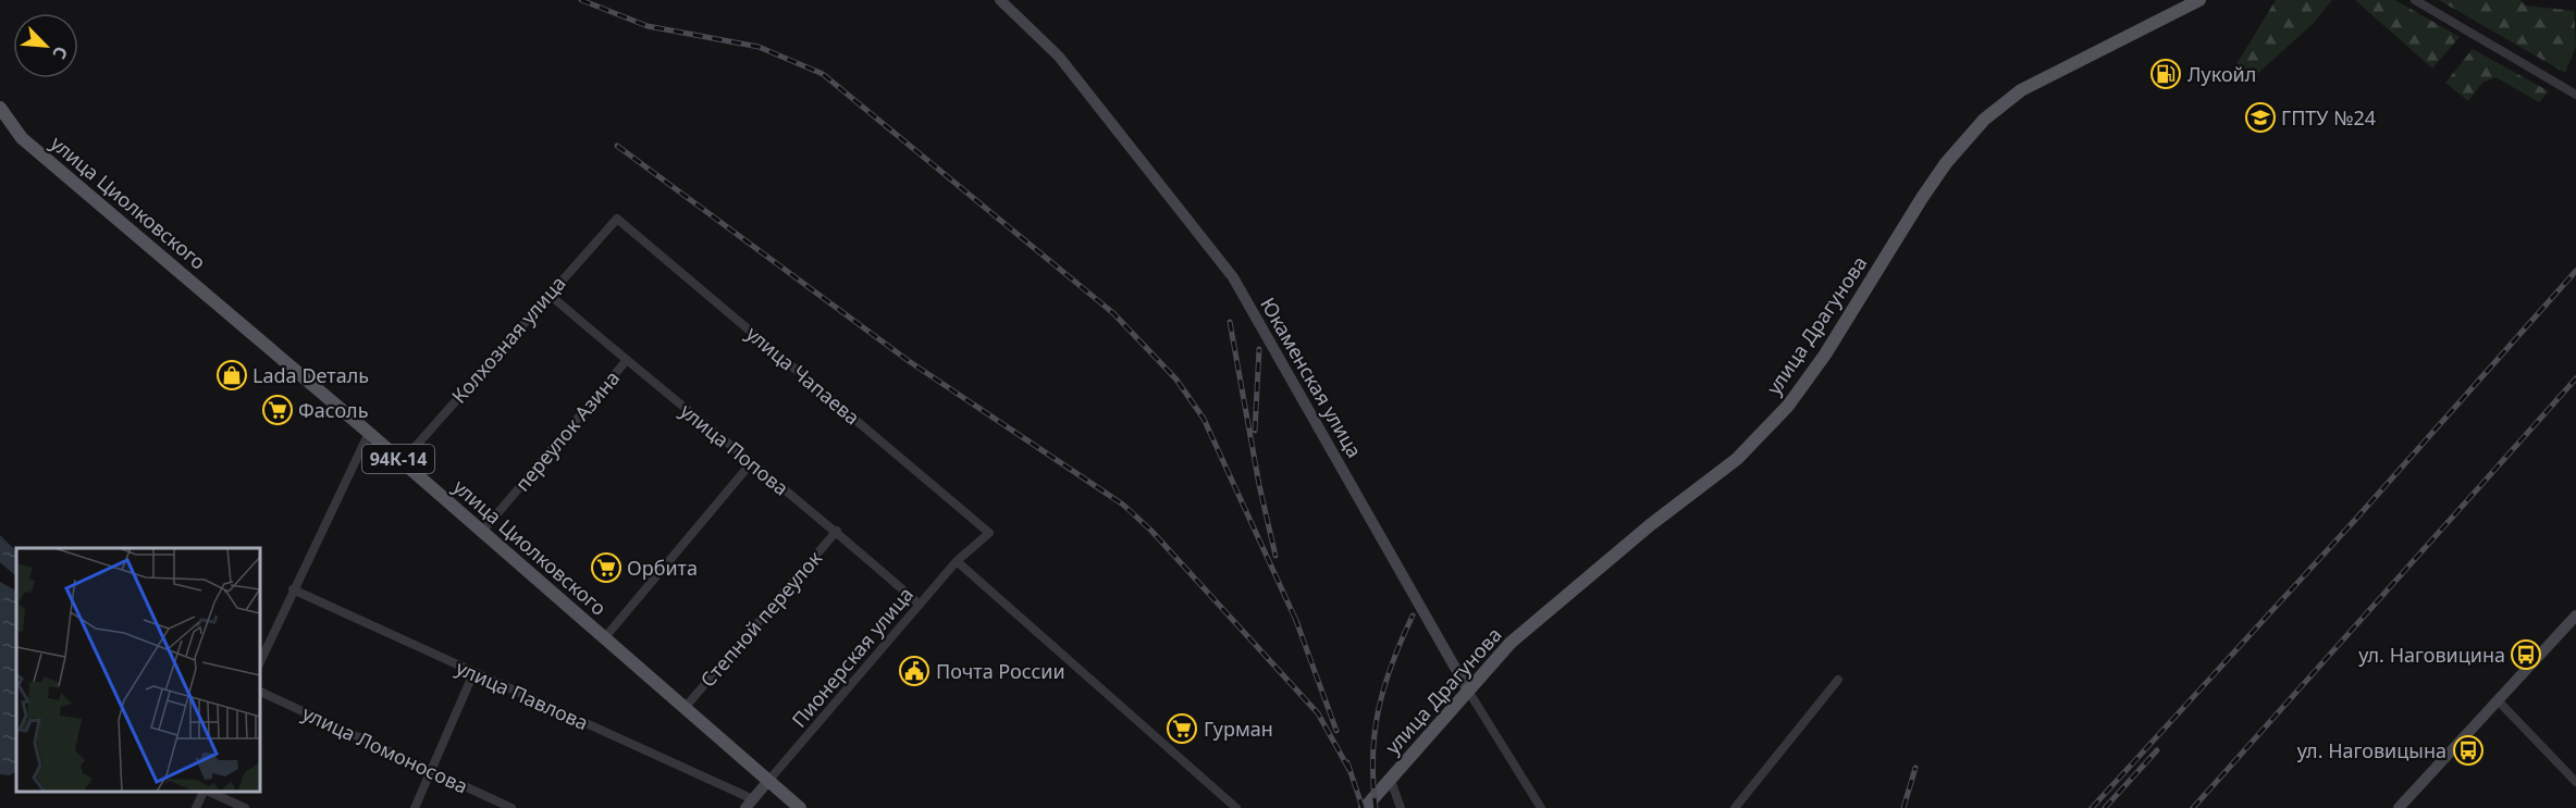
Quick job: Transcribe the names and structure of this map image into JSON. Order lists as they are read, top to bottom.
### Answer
{
  "streets": {
    "main road": ["улица Циолковского", "улица Драгунова", "94К-14"],
    "street": [
      "Колхозная улица",
      "улица Чапаева",
      "Юкаменская улица",
      "переулок Азина",
      "улица Попова",
      "Степной переулок",
      "Пионерская улица",
      "улица Павлова",
      "улица Ломоносова"
    ]
  },
  "crossings": [
    ["улица Циолковского", "Колхозная улица"],
    ["улица Циолковского", "переулок Азина"],
    ["улица Циолковского", "Степной переулок"],
    ["улица Циолковского", "Пионерская улица"],
    ["улица Драгунова", "Юкаменская улица"],
    ["Колхозная улица", "улица Чапаева"],
    ["Колхозная улица", "улица Попова"],
    ["улица Чапаева", "Пионерская улица"],
    ["переулок Азина", "улица Попова"],
    ["улица Попова", "Степной переулок"],
    ["улица Попова", "Пионерская улица"],
    ["Пионерская улица", "улица Павлова"]
  ],
  "places": {
    "fuel station": ["Лукойл"],
    "school or university": ["ГПТУ №24"],
    "shop": ["Lada Dеталь"],
    "supermarket": ["Фасоль", "Орбита", "Гурман"],
    "bus stop": ["ул. Наговицина", "ул. Наговицына"],
    "public building": ["Почта России"]
  },
  "north": "bottom right"
}
